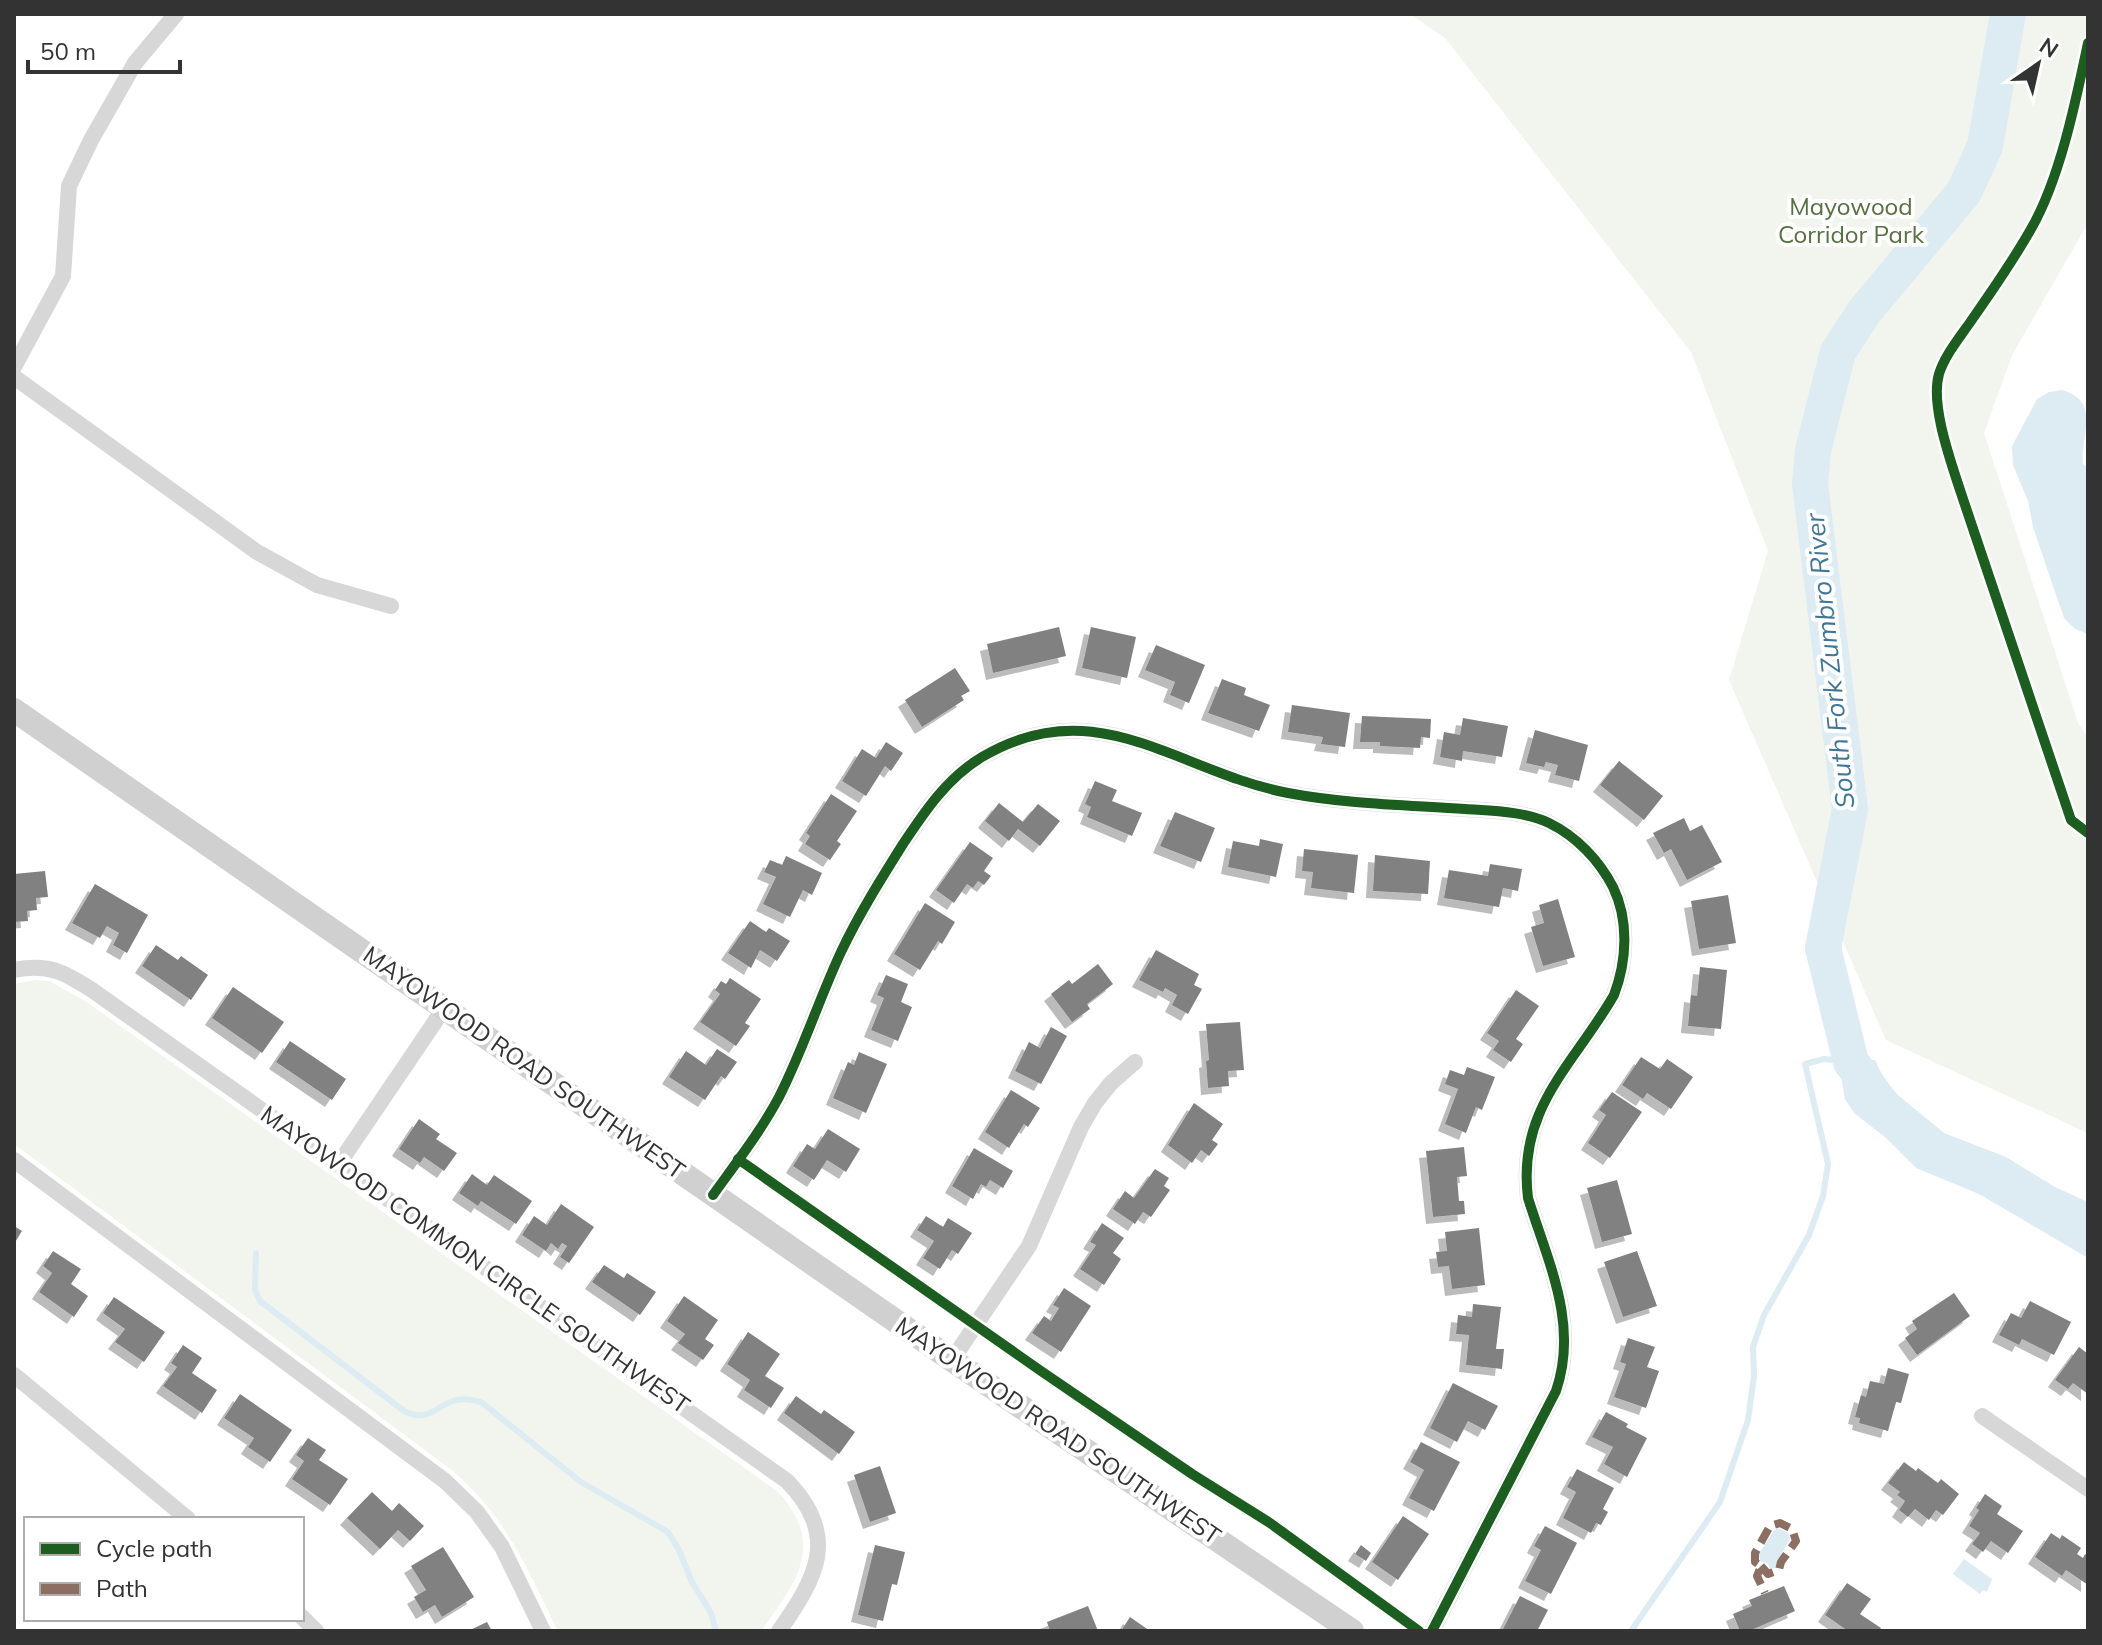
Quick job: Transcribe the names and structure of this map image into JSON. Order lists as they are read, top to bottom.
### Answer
{
  "streets": {
    "street": ["MAYOWOOD ROAD SOUTHWEST", "MAYOWOOD COMMON CIRCLE SOUTHWEST"]
  },
  "water": ["South Fork Zumbro River"],
  "parks": ["Mayowood Corridor Park"],
  "legend": ["Cycle path", "Path"],
  "scale_bar": "50 m",
  "north": "top right"
}
